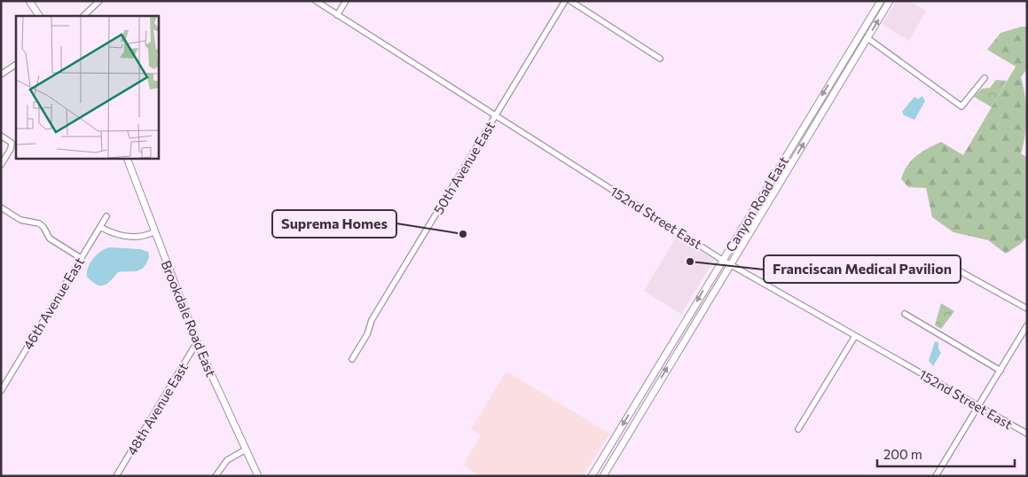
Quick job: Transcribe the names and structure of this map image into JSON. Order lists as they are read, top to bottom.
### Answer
{
  "streets": {
    "main road": ["Canyon Road East", "Brookdale Road East"],
    "street": [
      "50th Avenue East",
      "152nd Street East",
      "46th Avenue East",
      "48th Avenue East"
    ]
  },
  "crossings": [
    ["50th Avenue East", "152nd Street East"],
    ["Canyon Road East", "152nd Street East"],
    ["Brookdale Road East", "48th Avenue East"]
  ],
  "places": ["Suprema Homes", "Franciscan Medical Pavilion"],
  "scale_bar": "200 m"
}
